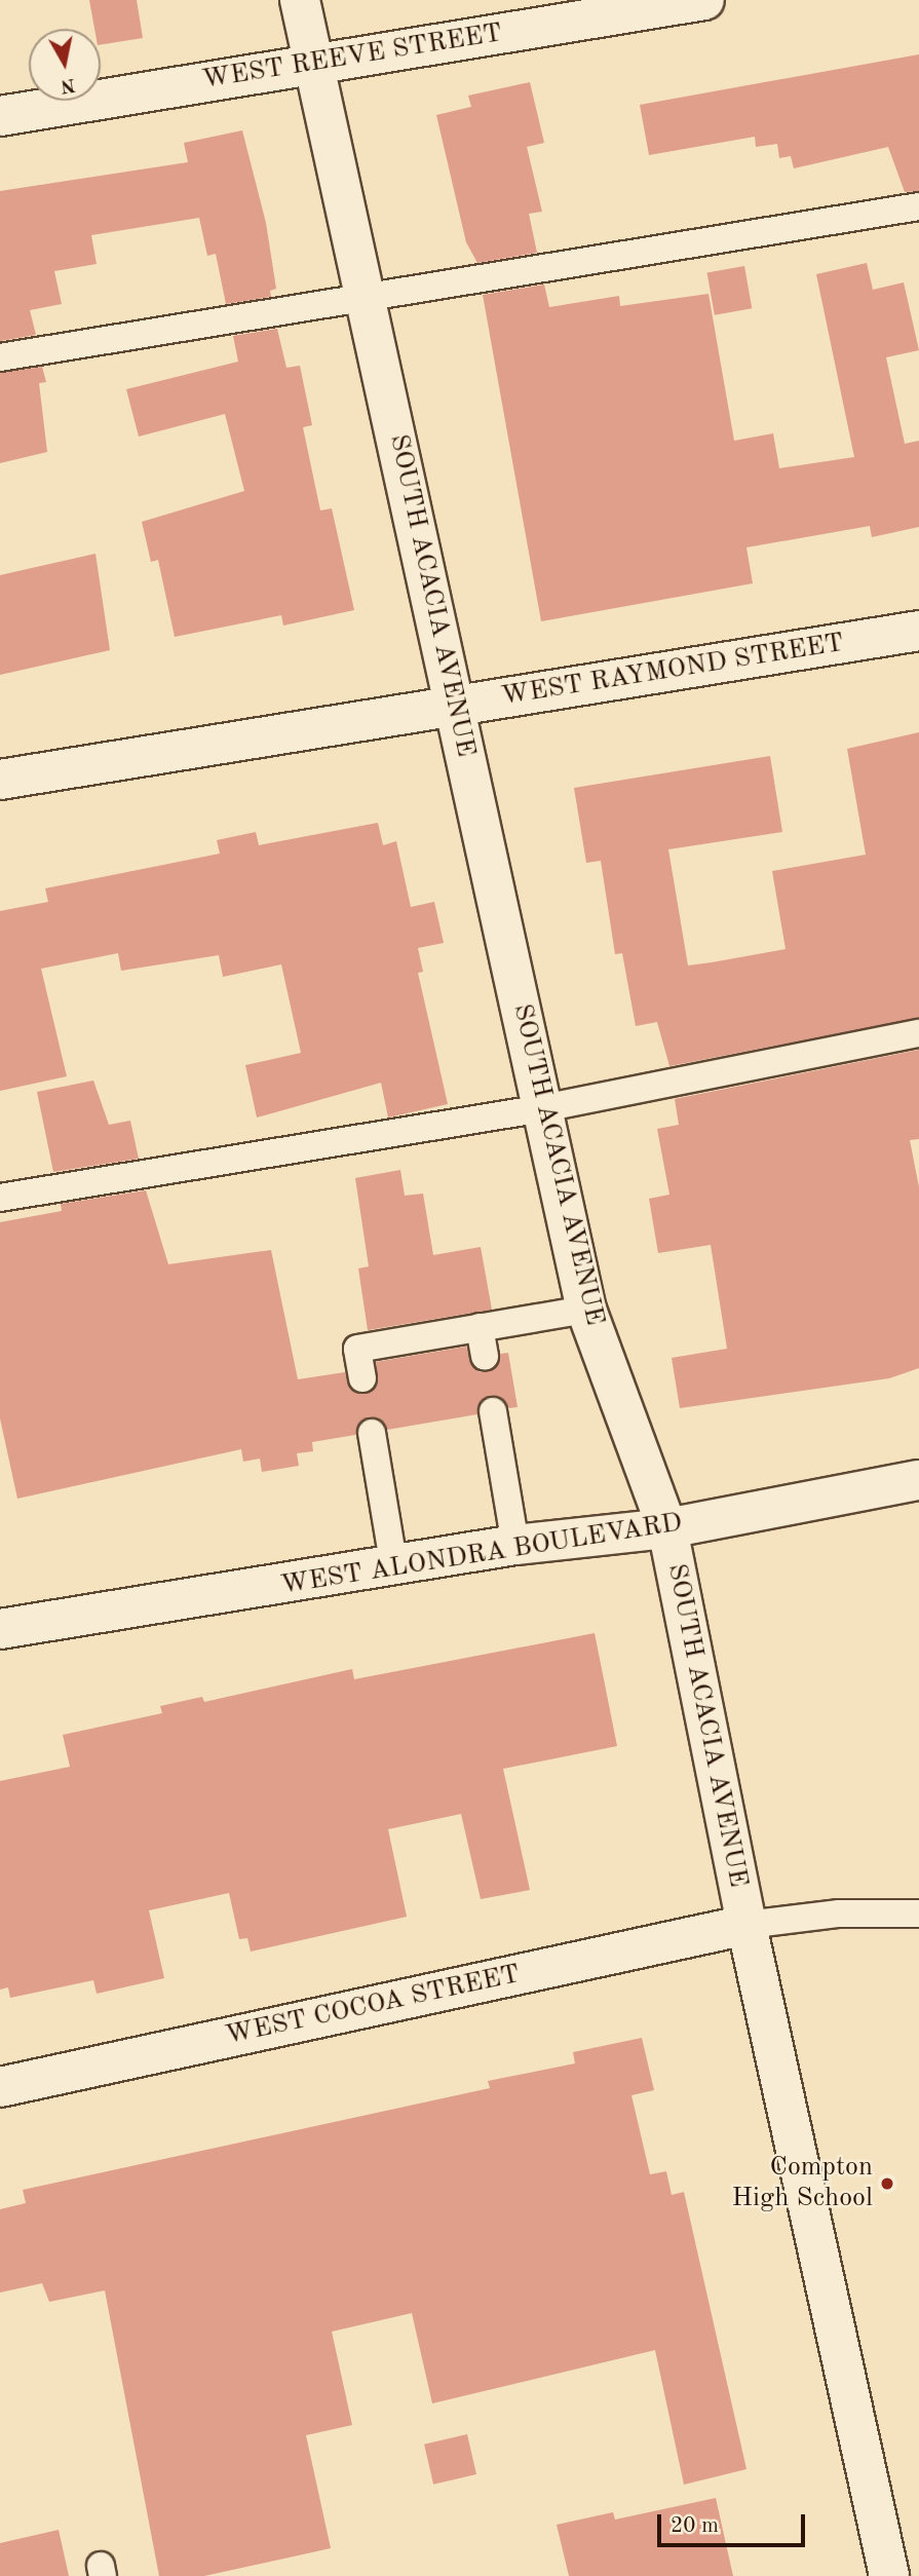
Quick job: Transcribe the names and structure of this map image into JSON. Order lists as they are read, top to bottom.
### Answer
{
  "streets": {
    "street": [
      "WEST REEVE STREET",
      "SOUTH ACACIA AVENUE",
      "WEST RAYMOND STREET",
      "WEST ALONDRA BOULEVARD",
      "WEST COCOA STREET"
    ]
  },
  "crossings": [
    ["WEST REEVE STREET", "SOUTH ACACIA AVENUE"],
    ["SOUTH ACACIA AVENUE", "WEST RAYMOND STREET"],
    ["SOUTH ACACIA AVENUE", "WEST ALONDRA BOULEVARD"],
    ["SOUTH ACACIA AVENUE", "WEST COCOA STREET"]
  ],
  "places": ["Compton High School"],
  "scale_bar": "20 m",
  "north": "bottom"
}
